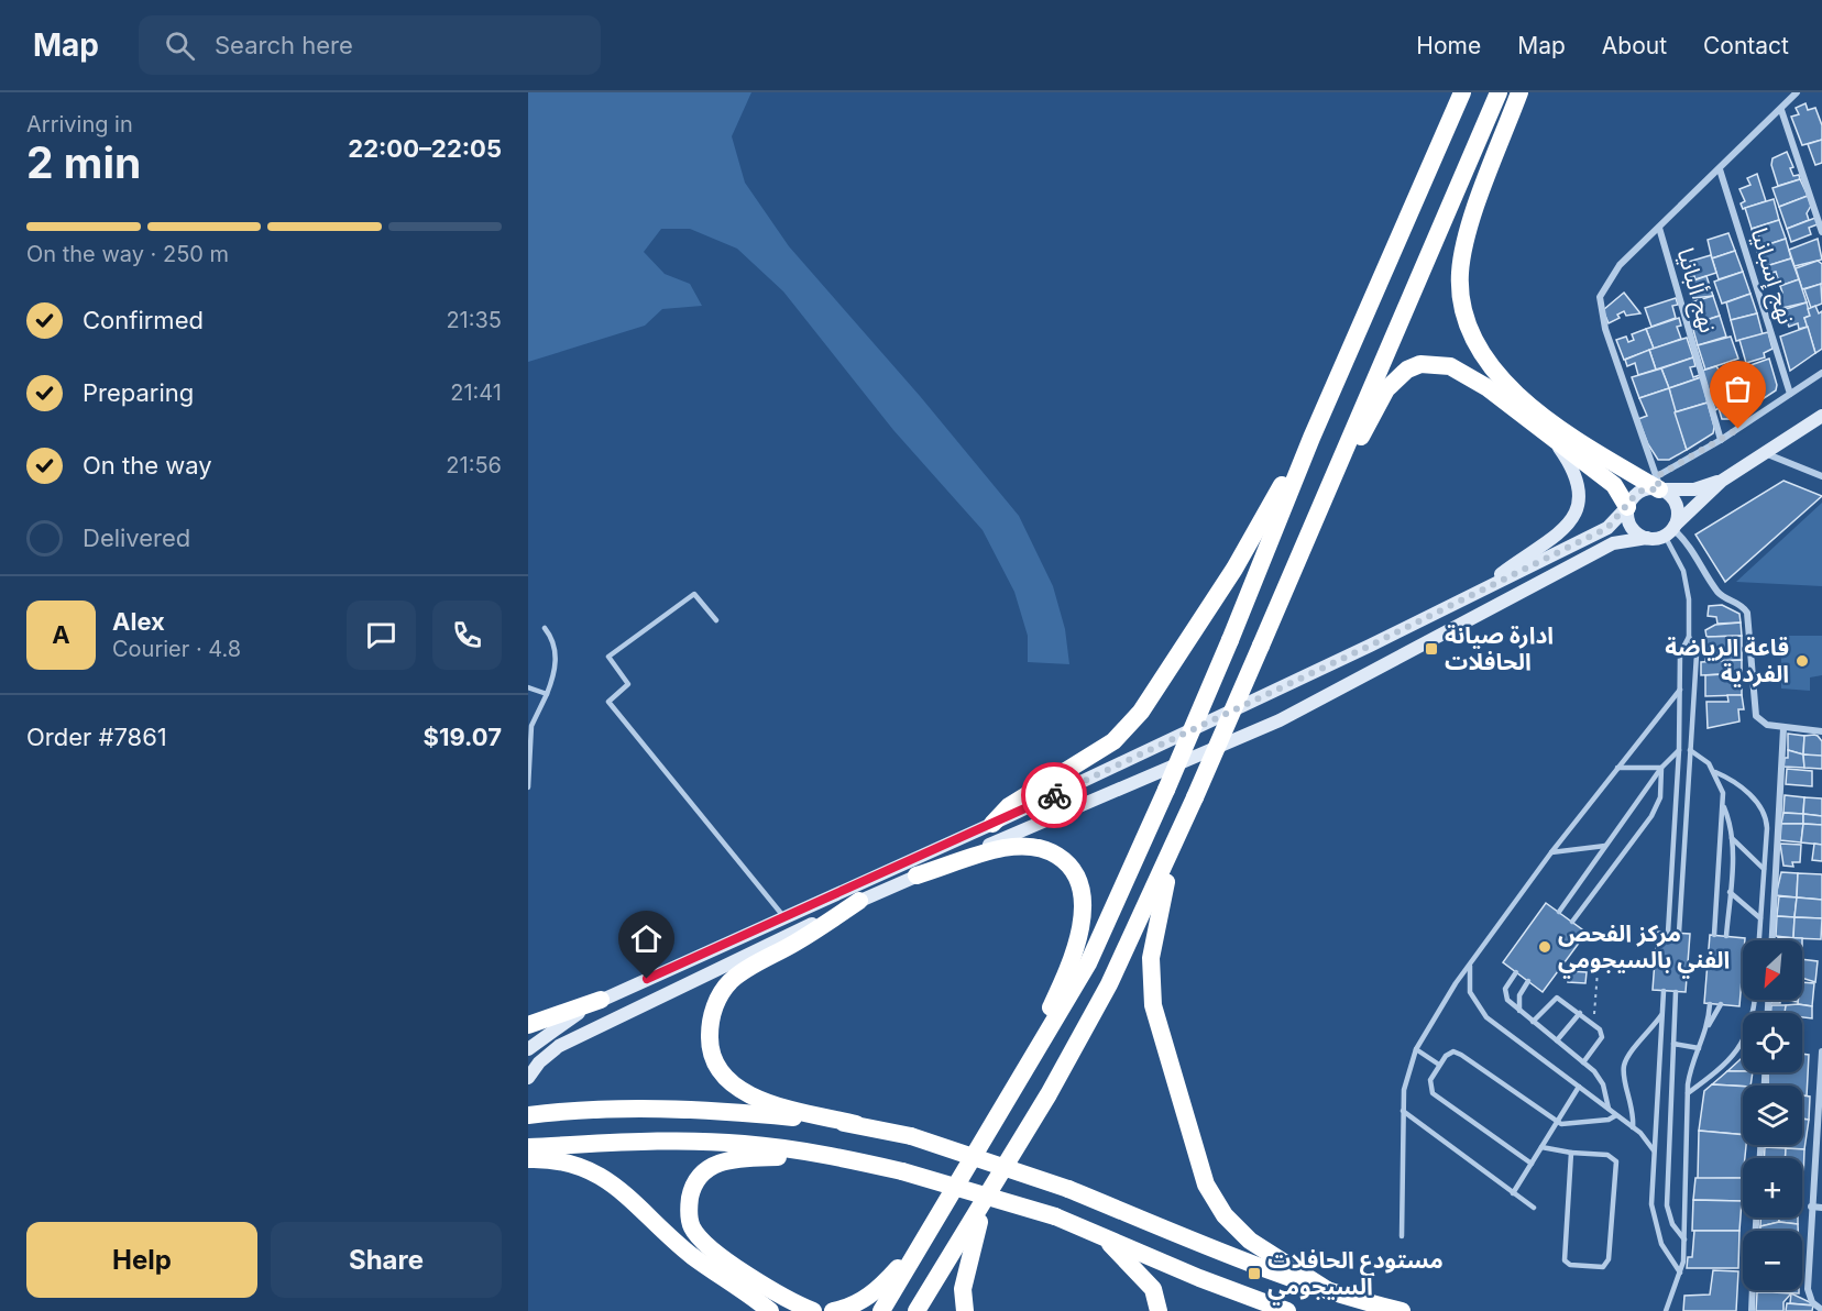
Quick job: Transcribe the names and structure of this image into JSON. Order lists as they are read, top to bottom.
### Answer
{
  "streets": {
    "street": ["نهج إسبانيا", "نهج ألبانيا"]
  },
  "places": {
    "transit": ["ادارة صيانة الحافلات", "مستودع الحافلات السيجومي"],
    "other": ["قاعة الرياضة الفردية", "مركز الفحص الفني بالسيجومي"]
  },
  "north": "bottom left",
  "page": {
    "header": "Map",
    "search": "Search here",
    "nav": [
      "Home",
      "Map",
      "About",
      "Contact"
    ],
    "heading": ["2 min", "Arriving in", "22:00–22:05"],
    "panel": [
      "Alex",
      "Courier · 4.8",
      "Order #7861",
      "$19.07"
    ],
    "bar": "On the way · 250 m",
    "list": [
      ["Confirmed", "21:35"],
      ["Preparing", "21:41"],
      ["On the way", "21:56"],
      "Delivered"
    ],
    "round": "A",
    "map_buttons": ["+", "−"],
    "buttons": ["Help", "Share"]
  }
}
